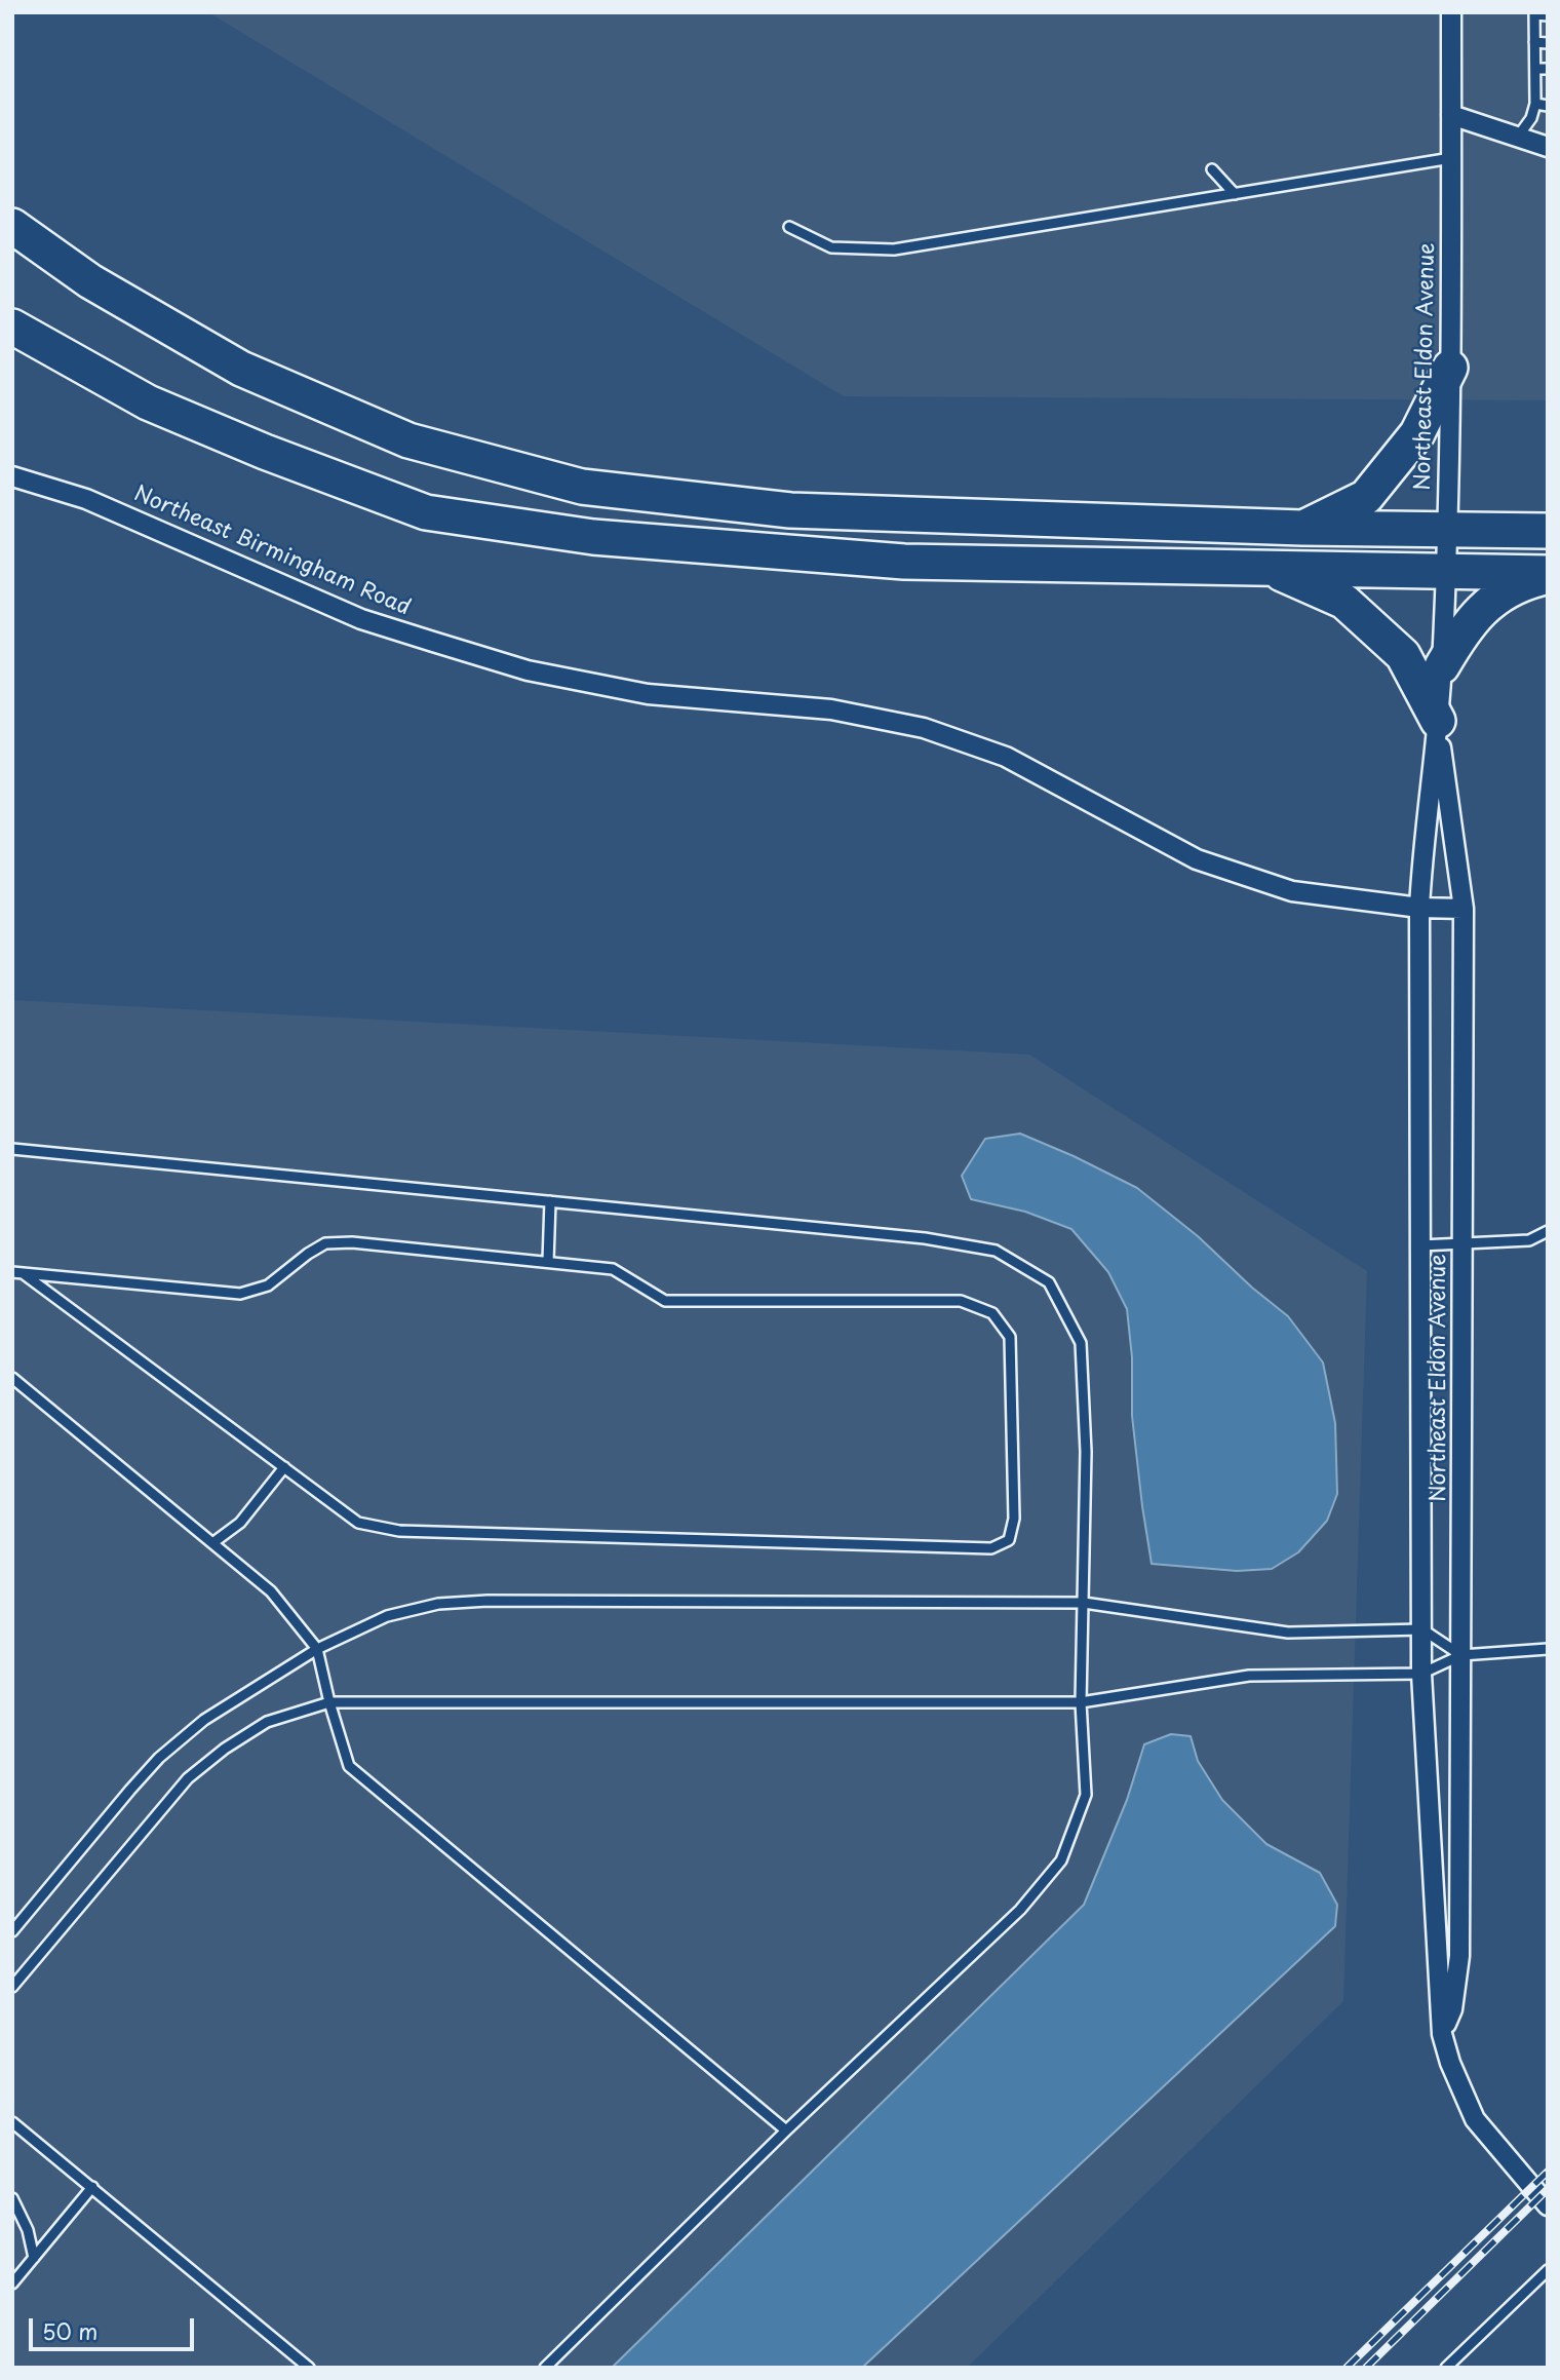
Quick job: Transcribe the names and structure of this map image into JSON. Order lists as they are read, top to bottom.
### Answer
{
  "streets": {
    "street": ["Northeast Eldon Avenue", "Northeast Birmingham Road"]
  },
  "crossings": [
    ["Northeast Eldon Avenue", "Northeast Birmingham Road"]
  ],
  "scale_bar": "50 m"
}
